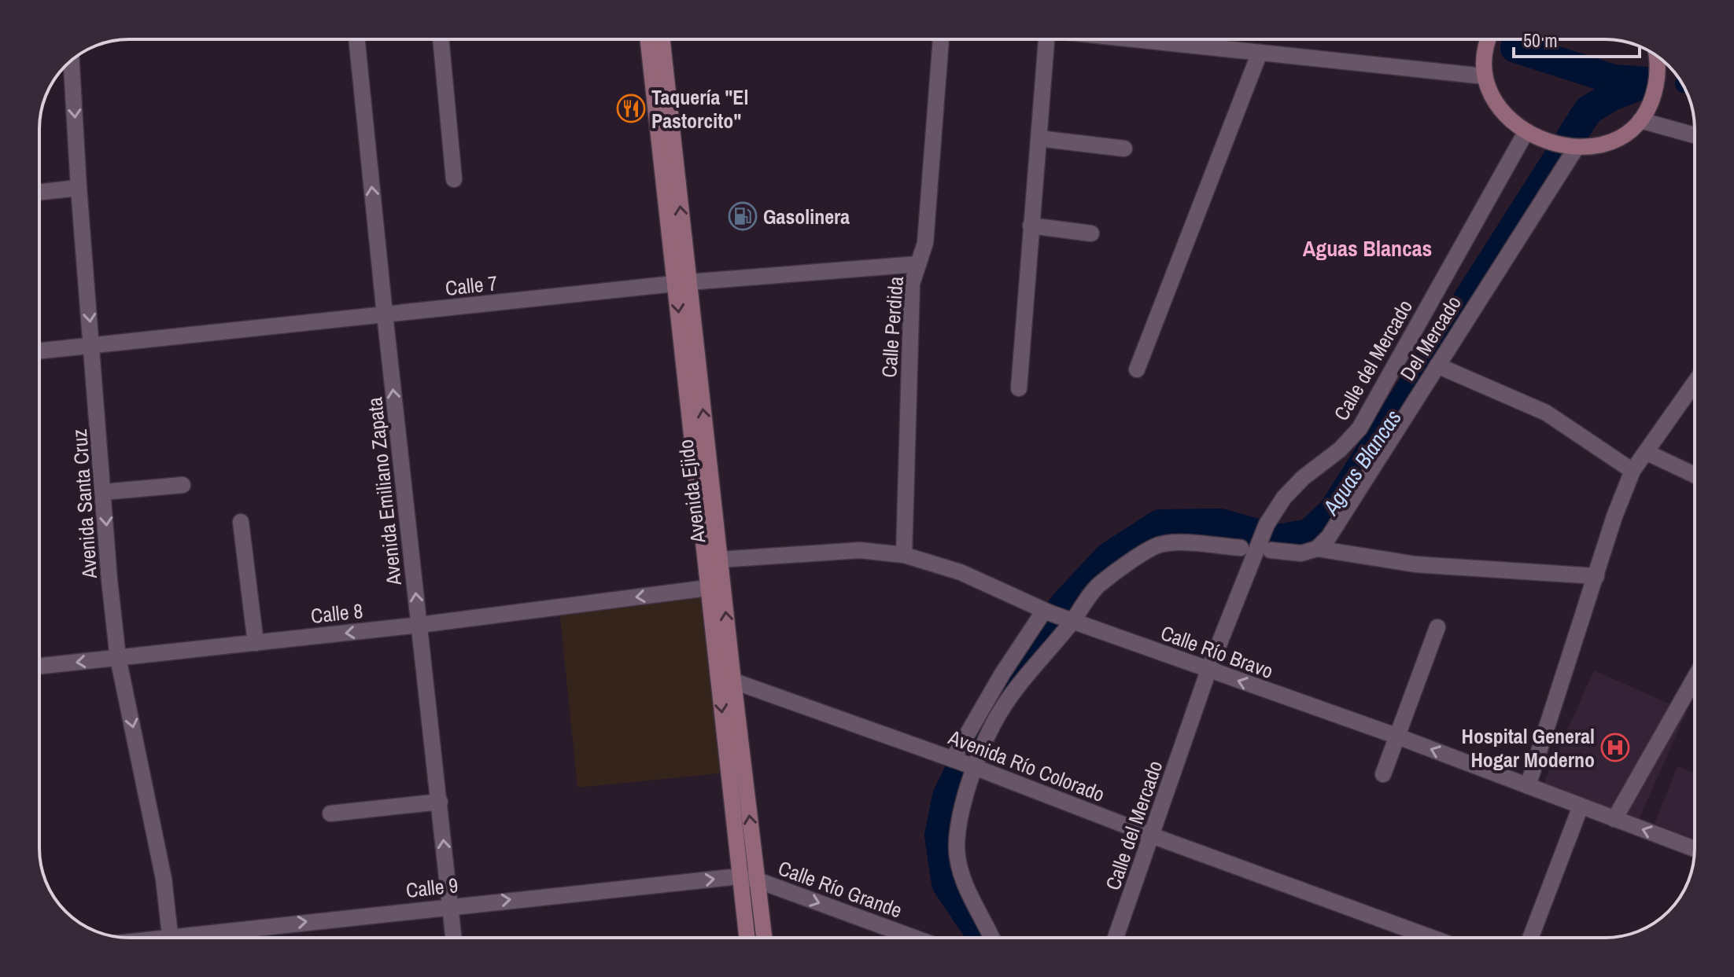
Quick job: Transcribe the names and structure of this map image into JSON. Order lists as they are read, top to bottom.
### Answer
{
  "streets": {
    "main road": ["Avenida Ejido"],
    "street": [
      "Calle 7",
      "Calle Perdida",
      "Del Mercado",
      "Calle del Mercado",
      "Avenida Emiliano Zapata",
      "Avenida Santa Cruz",
      "Calle 8",
      "Calle Río Bravo",
      "Avenida Río Colorado",
      "Calle 9",
      "Calle Río Grande"
    ]
  },
  "crossings": [
    ["Calle 7", "Calle Perdida"],
    ["Calle 7", "Avenida Emiliano Zapata"],
    ["Calle 7", "Avenida Ejido"],
    ["Calle 7", "Avenida Santa Cruz"],
    ["Calle Perdida", "Calle Río Bravo"],
    ["Calle del Mercado", "Calle Río Bravo"],
    ["Calle del Mercado", "Avenida Río Colorado"],
    ["Avenida Emiliano Zapata", "Calle 8"],
    ["Avenida Emiliano Zapata", "Calle 9"],
    ["Avenida Ejido", "Calle 8"],
    ["Avenida Ejido", "Calle Río Bravo"],
    ["Avenida Ejido", "Avenida Río Colorado"],
    ["Avenida Ejido", "Calle 9"],
    ["Avenida Ejido", "Calle Río Grande"],
    ["Avenida Santa Cruz", "Calle 8"],
    ["Calle 9", "Calle Río Grande"]
  ],
  "one_way": [
    "Avenida Emiliano Zapata",
    "Avenida Santa Cruz",
    "Calle 8",
    "Calle Río Bravo",
    "Calle 9",
    "Calle Río Grande"
  ],
  "districts": ["Aguas Blancas"],
  "water": ["Aguas Blancas"],
  "places": {
    "restaurant": ["Taquería \"El Pastorcito\""],
    "fuel station": ["Gasolinera"],
    "hospital": ["Hospital General Hogar Moderno"]
  },
  "scale_bar": "50 m"
}
